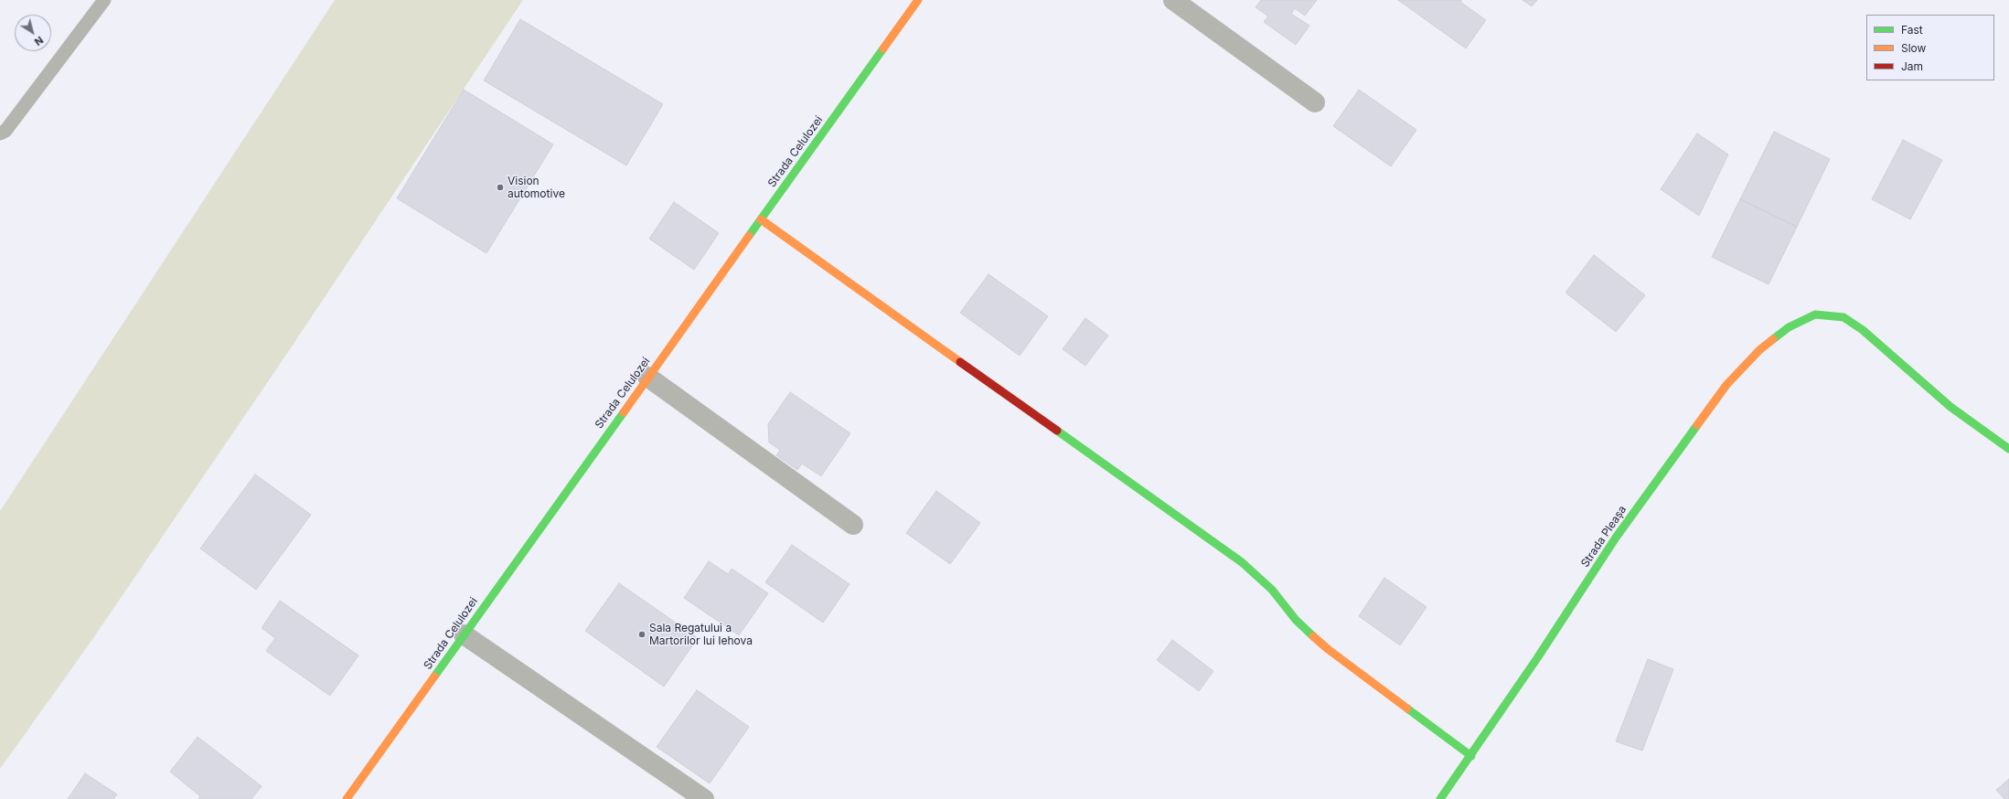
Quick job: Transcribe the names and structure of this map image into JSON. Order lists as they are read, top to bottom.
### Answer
{
  "streets": {
    "street": ["Strada Celulozei", "Strada Pleașa"]
  },
  "places": ["Vision automotive", "Sala Regatului a Martorilor lui Iehova"],
  "legend": ["Fast", "Slow", "Jam"],
  "north": "bottom right"
}
